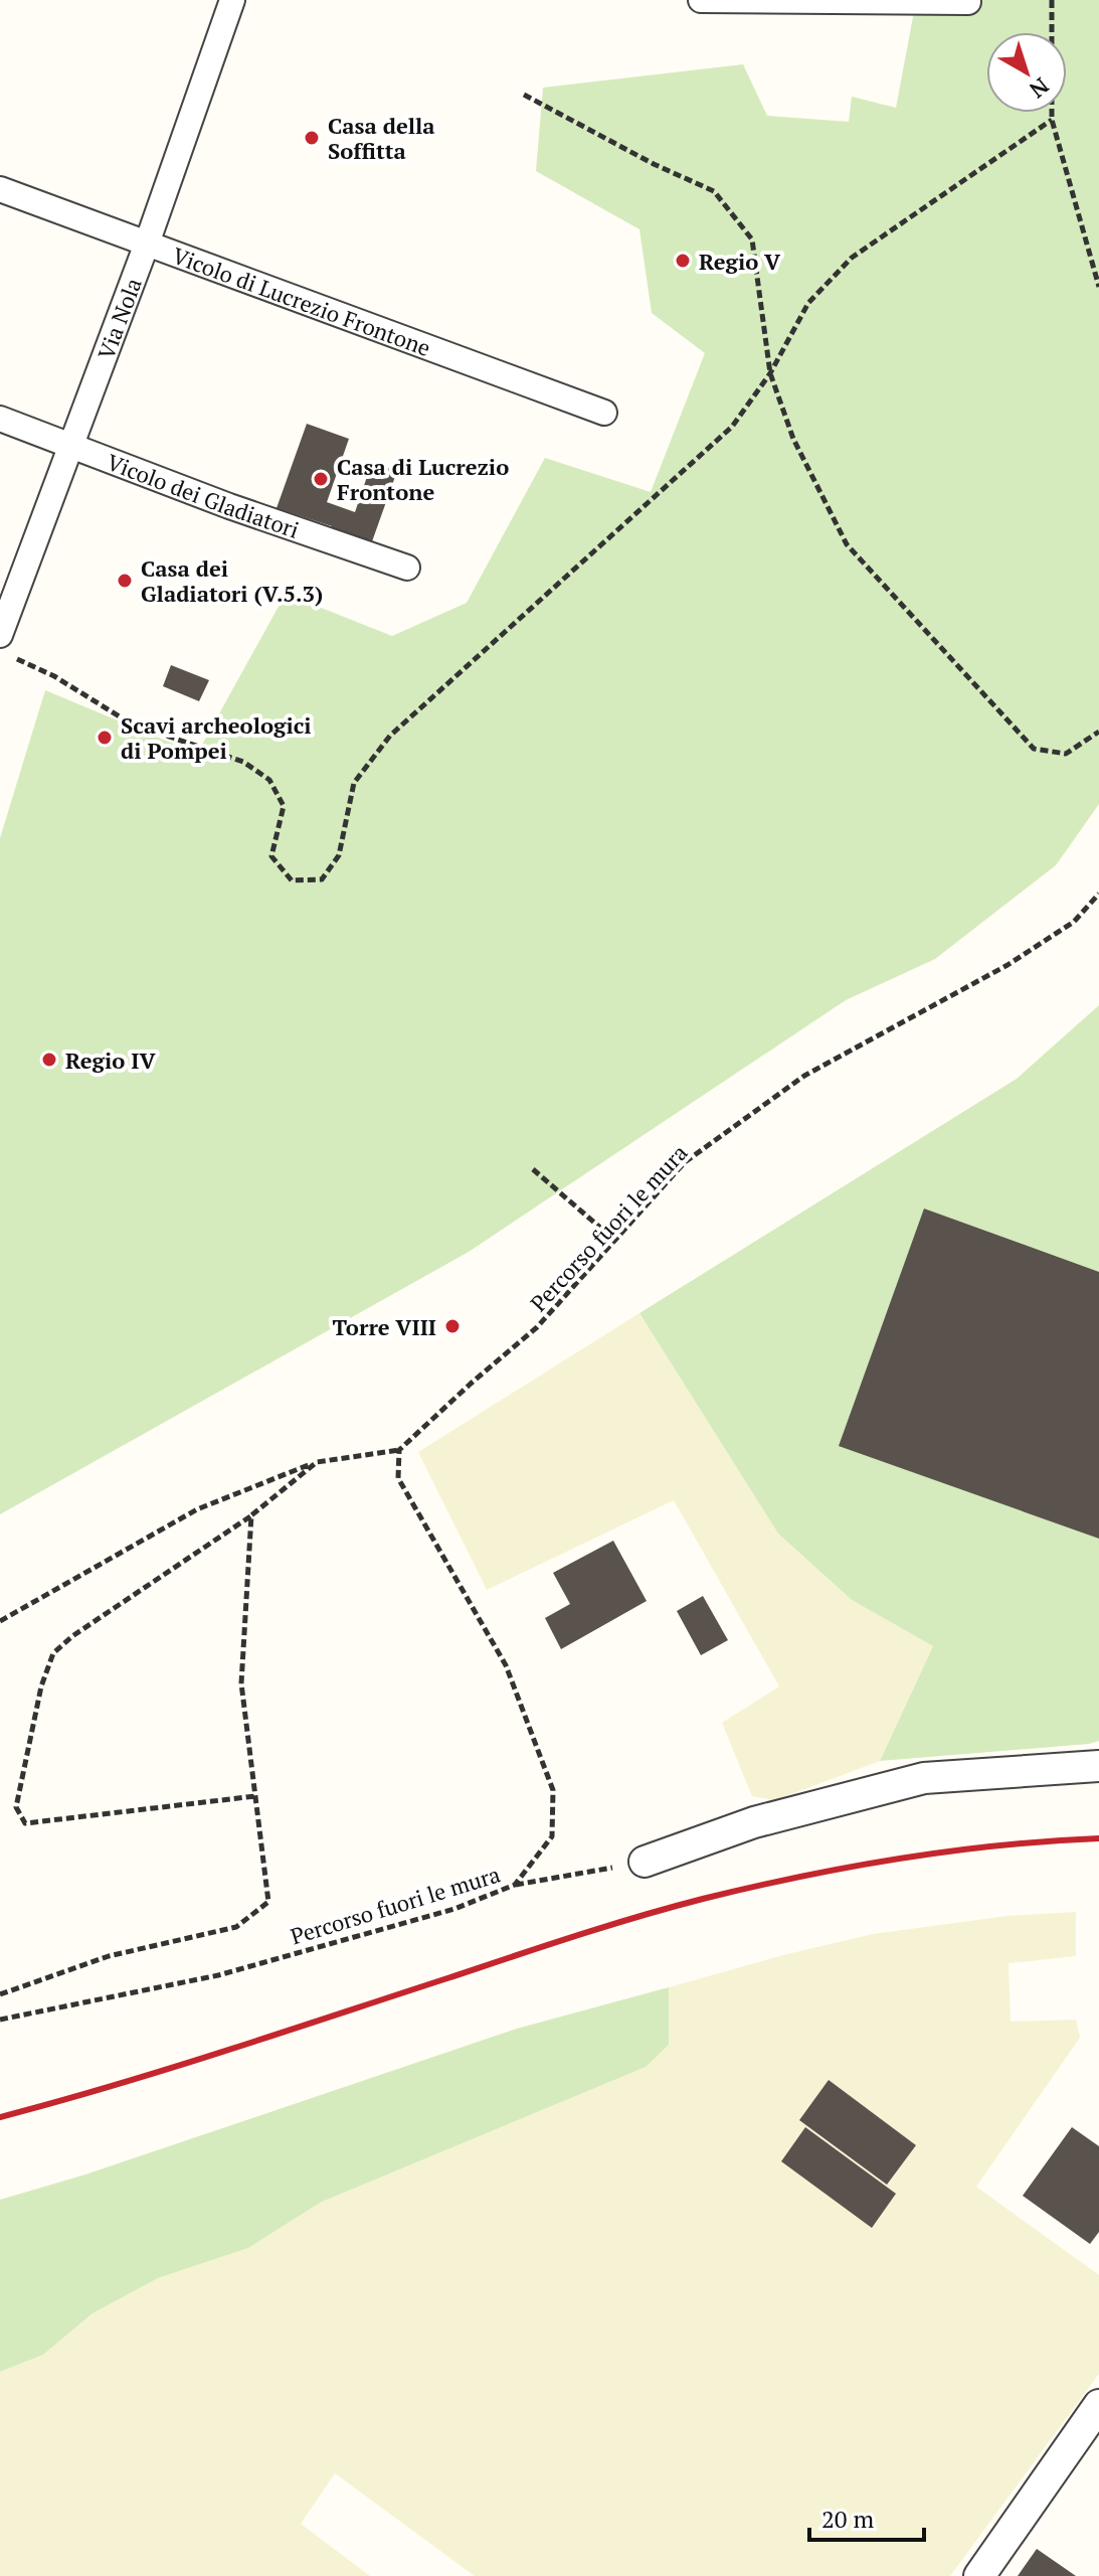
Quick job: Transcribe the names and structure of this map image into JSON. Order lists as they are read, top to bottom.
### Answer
{
  "streets": {
    "street": ["Vicolo di Lucrezio Frontone", "Via Nola", "Vicolo dei Gladiatori"],
    "path": ["Percorso fuori le mura"]
  },
  "crossings": [
    ["Vicolo di Lucrezio Frontone", "Via Nola"],
    ["Via Nola", "Vicolo dei Gladiatori"]
  ],
  "places": [
    "Casa della Soffitta",
    "Regio V",
    "Casa di Lucrezio Frontone",
    "Casa dei Gladiatori (V.5.3)",
    "Scavi archeologici di Pompei",
    "Regio IV",
    "Torre VIII"
  ],
  "scale_bar": "20 m",
  "north": "bottom right"
}
